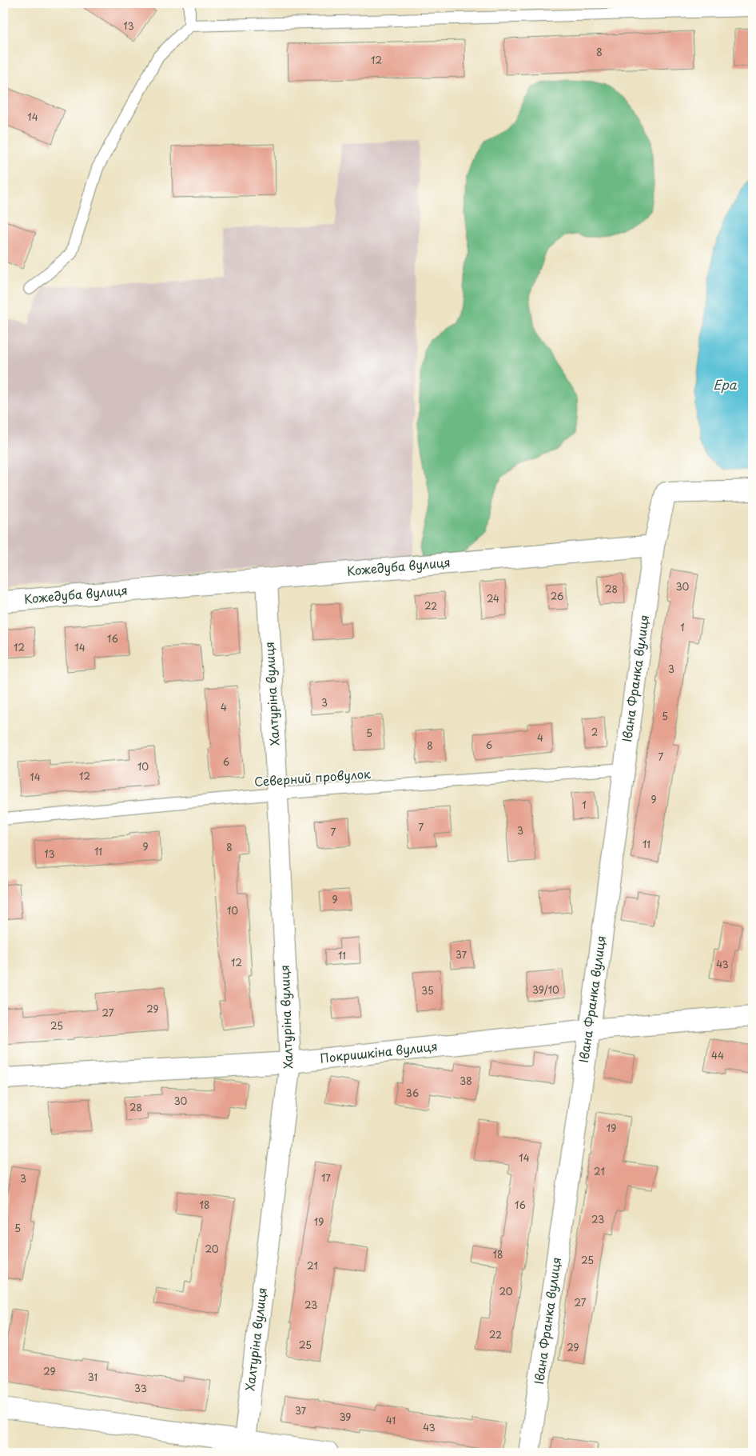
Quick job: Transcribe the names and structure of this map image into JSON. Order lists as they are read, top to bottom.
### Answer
{
  "streets": {
    "street": [
      "Кожедуба вулиця",
      "Івана Франка вулиця",
      "Халтуріна вулиця",
      "Покришкіна вулиця"
    ],
    "lane": ["Северний провулок"]
  },
  "crossings": [
    ["Кожедуба вулиця", "Івана Франка вулиця"],
    ["Кожедуба вулиця", "Халтуріна вулиця"],
    ["Івана Франка вулиця", "Северний провулок"],
    ["Івана Франка вулиця", "Покришкіна вулиця"],
    ["Халтуріна вулиця", "Северний провулок"],
    ["Халтуріна вулиця", "Покришкіна вулиця"]
  ],
  "water": ["Ера"],
  "house_numbers": [
    "13",
    "8",
    "12",
    "14",
    "30",
    "28",
    "26",
    "24",
    "22",
    "1",
    "16",
    "12",
    "14",
    "3",
    "3",
    "4",
    "5",
    "2",
    "5",
    "4",
    "6",
    "8",
    "7",
    "6",
    "10",
    "12",
    "14",
    "9",
    "1",
    "7",
    "3",
    "7",
    "11",
    "9",
    "8",
    "11",
    "13",
    "9",
    "10",
    "37",
    "11",
    "12",
    "43",
    "39/10",
    "35",
    "29",
    "27",
    "25",
    "44",
    "38",
    "36",
    "30",
    "28",
    "19",
    "14",
    "21",
    "17",
    "3",
    "18",
    "16",
    "23",
    "19",
    "5",
    "20",
    "18",
    "25",
    "21",
    "20",
    "27",
    "23",
    "22",
    "25",
    "29",
    "29",
    "31",
    "33",
    "37",
    "39",
    "41",
    "43"
  ]
}
